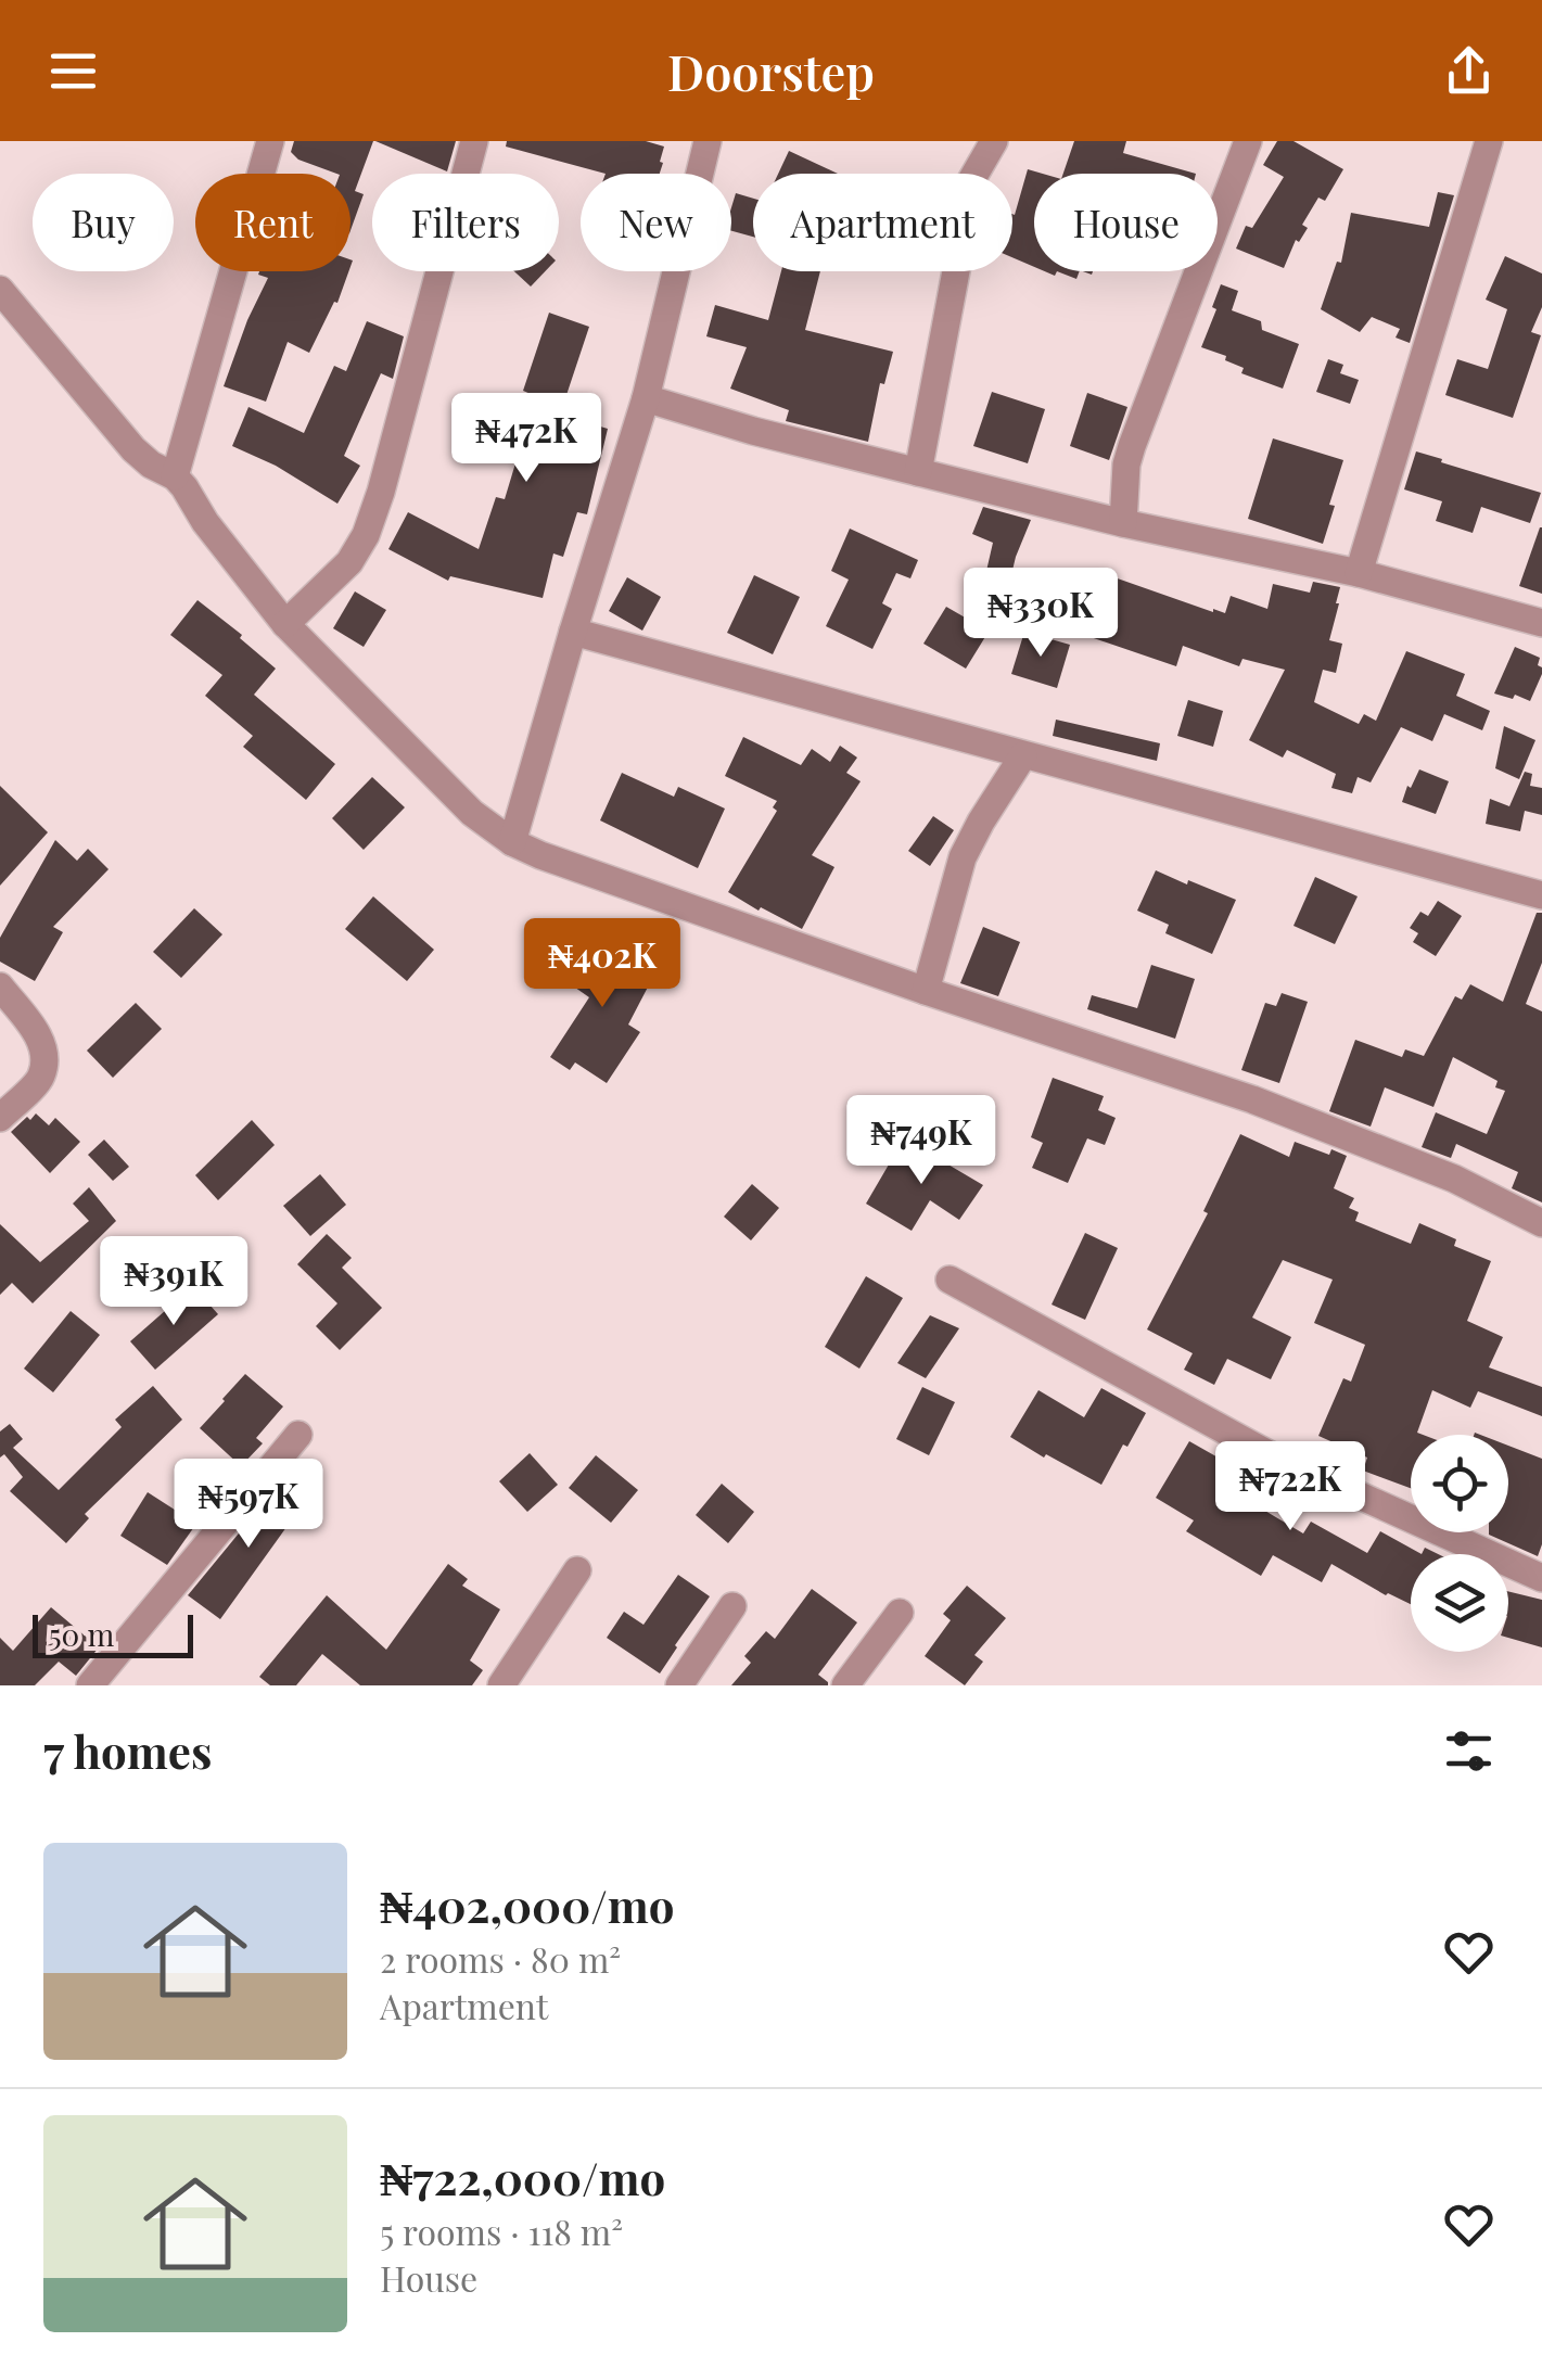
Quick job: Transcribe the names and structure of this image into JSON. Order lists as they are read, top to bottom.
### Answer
{
  "scale_bar": "50 m",
  "page": {
    "header": "Doorstep",
    "chip": [
      "Buy",
      "Rent",
      "Filters",
      "New",
      "Apartment",
      "House"
    ],
    "price": [
      "₦472K",
      "₦330K",
      "₦402K",
      "₦749K",
      "₦391K",
      "₦722K",
      "₦597K"
    ],
    "scale": "50 m",
    "heading": "7 homes",
    "list": [
      {
        "name": "₦402,000/mo",
        "note": "2 rooms · 80 m² · Apartment"
      },
      {
        "name": "₦722,000/mo",
        "note": "5 rooms · 118 m² · House"
      }
    ]
  }
}
